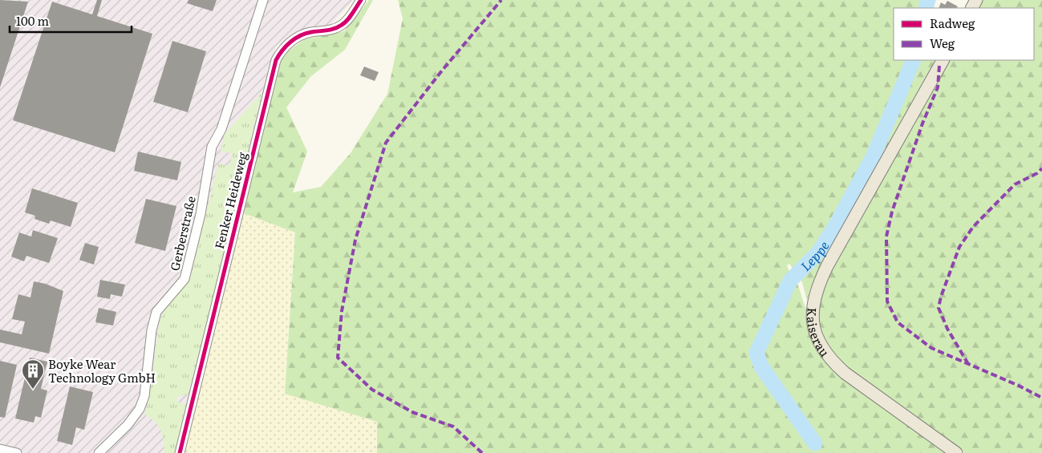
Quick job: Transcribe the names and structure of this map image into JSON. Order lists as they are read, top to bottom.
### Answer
{
  "streets": {
    "main road": ["Kaiserau"],
    "street": ["Fenker Heideweg", "Gerberstraße"]
  },
  "water": ["Leppe"],
  "places": {
    "building": ["Boyke Wear Technology GmbH"]
  },
  "legend": ["Radweg", "Weg"],
  "scale_bar": "100 m"
}
